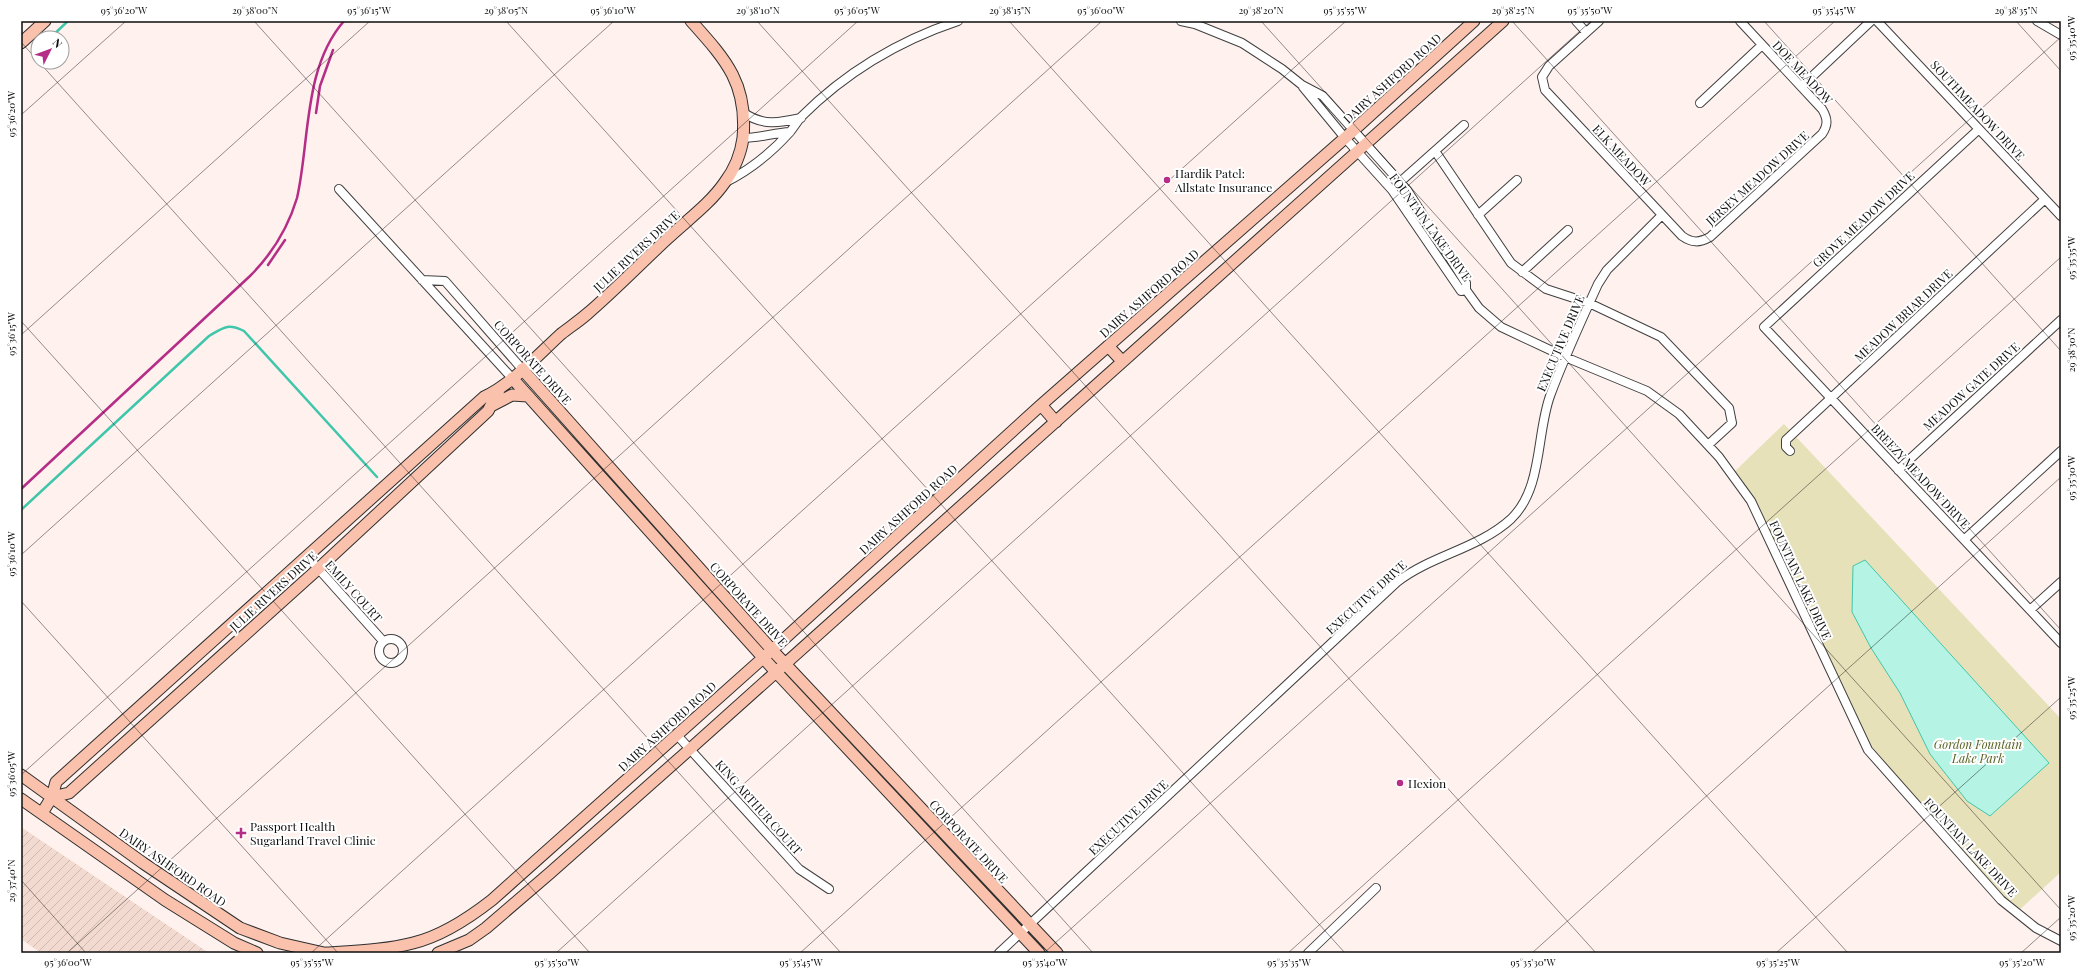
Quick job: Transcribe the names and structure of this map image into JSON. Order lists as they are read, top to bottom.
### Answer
{
  "streets": {
    "main road": ["DAIRY ASHFORD ROAD", "JULIE RIVERS DRIVE", "CORPORATE DRIVE"],
    "street": [
      "DOE MEADOW",
      "SOUTHMEADOW DRIVE",
      "ELK MEADOW",
      "JERSEY MEADOW DRIVE",
      "GROVE MEADOW DRIVE",
      "FOUNTAIN LAKE DRIVE",
      "MEADOW BRIAR DRIVE",
      "EXECUTIVE DRIVE",
      "MEADOW GATE DRIVE",
      "BREEZY MEADOW DRIVE",
      "EMILY COURT",
      "KING ARTHUR COURT"
    ]
  },
  "crossings": [
    ["DOE MEADOW", "JERSEY MEADOW DRIVE"],
    ["DAIRY ASHFORD ROAD", "FOUNTAIN LAKE DRIVE"],
    ["DAIRY ASHFORD ROAD", "JULIE RIVERS DRIVE"],
    ["DAIRY ASHFORD ROAD", "CORPORATE DRIVE"],
    ["DAIRY ASHFORD ROAD", "KING ARTHUR COURT"],
    ["SOUTHMEADOW DRIVE", "GROVE MEADOW DRIVE"],
    ["SOUTHMEADOW DRIVE", "MEADOW BRIAR DRIVE"],
    ["ELK MEADOW", "JERSEY MEADOW DRIVE"],
    ["ELK MEADOW", "EXECUTIVE DRIVE"],
    ["GROVE MEADOW DRIVE", "BREEZY MEADOW DRIVE"],
    ["FOUNTAIN LAKE DRIVE", "EXECUTIVE DRIVE"],
    ["JULIE RIVERS DRIVE", "CORPORATE DRIVE"],
    ["JULIE RIVERS DRIVE", "EMILY COURT"],
    ["MEADOW BRIAR DRIVE", "BREEZY MEADOW DRIVE"],
    ["EXECUTIVE DRIVE", "CORPORATE DRIVE"],
    ["MEADOW GATE DRIVE", "BREEZY MEADOW DRIVE"]
  ],
  "parks": ["Gordon Fountain Lake Park"],
  "places": {
    "other": ["Hardik Patel: Allstate Insurance", "Hexion"],
    "health": ["Passport Health Sugarland Travel Clinic"]
  },
  "north": "top right",
  "coordinates": [
    "95°36'20\"W",
    "29°38'00\"N",
    "95°36'15\"W",
    "29°38'05\"N",
    "95°36'10\"W",
    "29°38'10\"N",
    "95°36'05\"W",
    "29°38'15\"N",
    "95°36'00\"W",
    "29°38'20\"N",
    "95°35'55\"W",
    "29°38'25\"N",
    "95°35'50\"W",
    "95°35'45\"W",
    "29°38'35\"N",
    "95°35'40\"W",
    "95°35'35\"W",
    "29°38'30\"N",
    "95°35'30\"W",
    "95°35'25\"W",
    "29°37'40\"N",
    "95°35'20\"W"
  ]
}
